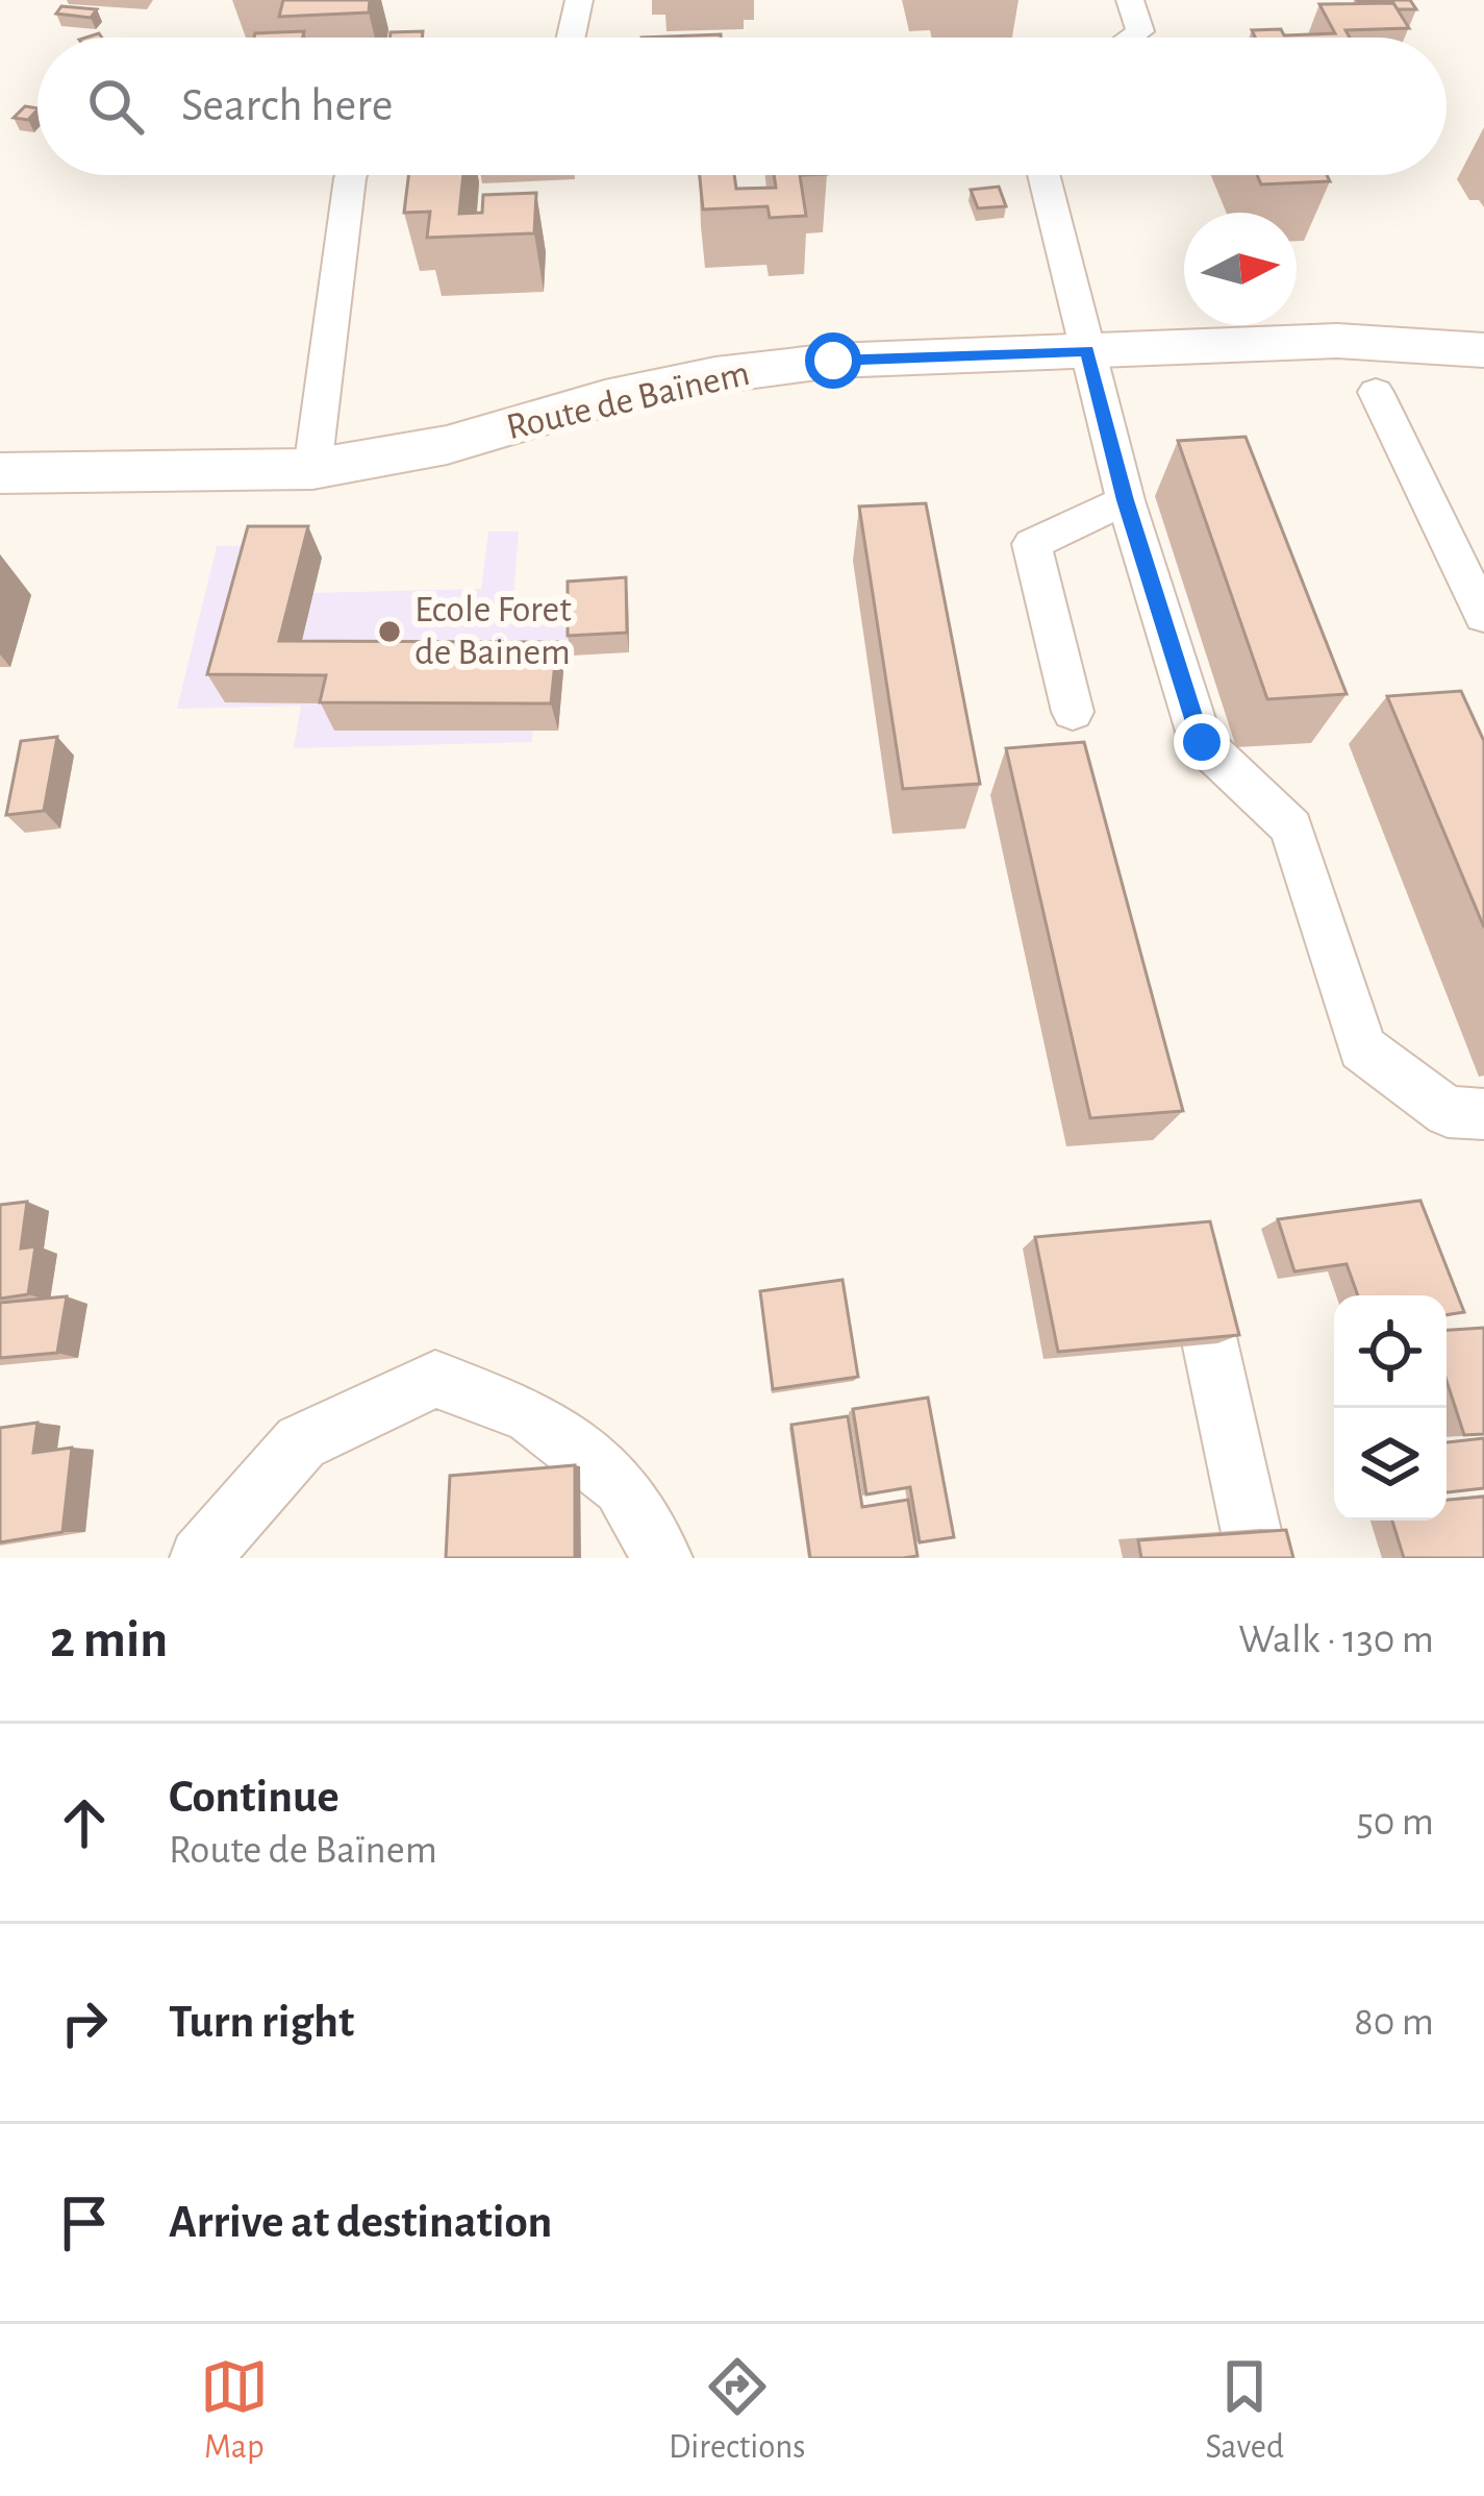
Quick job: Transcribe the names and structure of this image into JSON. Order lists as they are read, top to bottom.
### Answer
{
  "streets": {
    "street": ["Route de Baïnem"]
  },
  "places": ["Ecole Foret de Bainem"],
  "north": "right",
  "page": {
    "search": "Search here",
    "heading": ["2 min", "Walk · 130 m"],
    "list": [
      ["Continue", "Route de Baïnem", "50 m"],
      ["Turn right", "80 m"],
      "Arrive at destination"
    ],
    "nav": ["Map", "Directions", "Saved"]
  }
}
